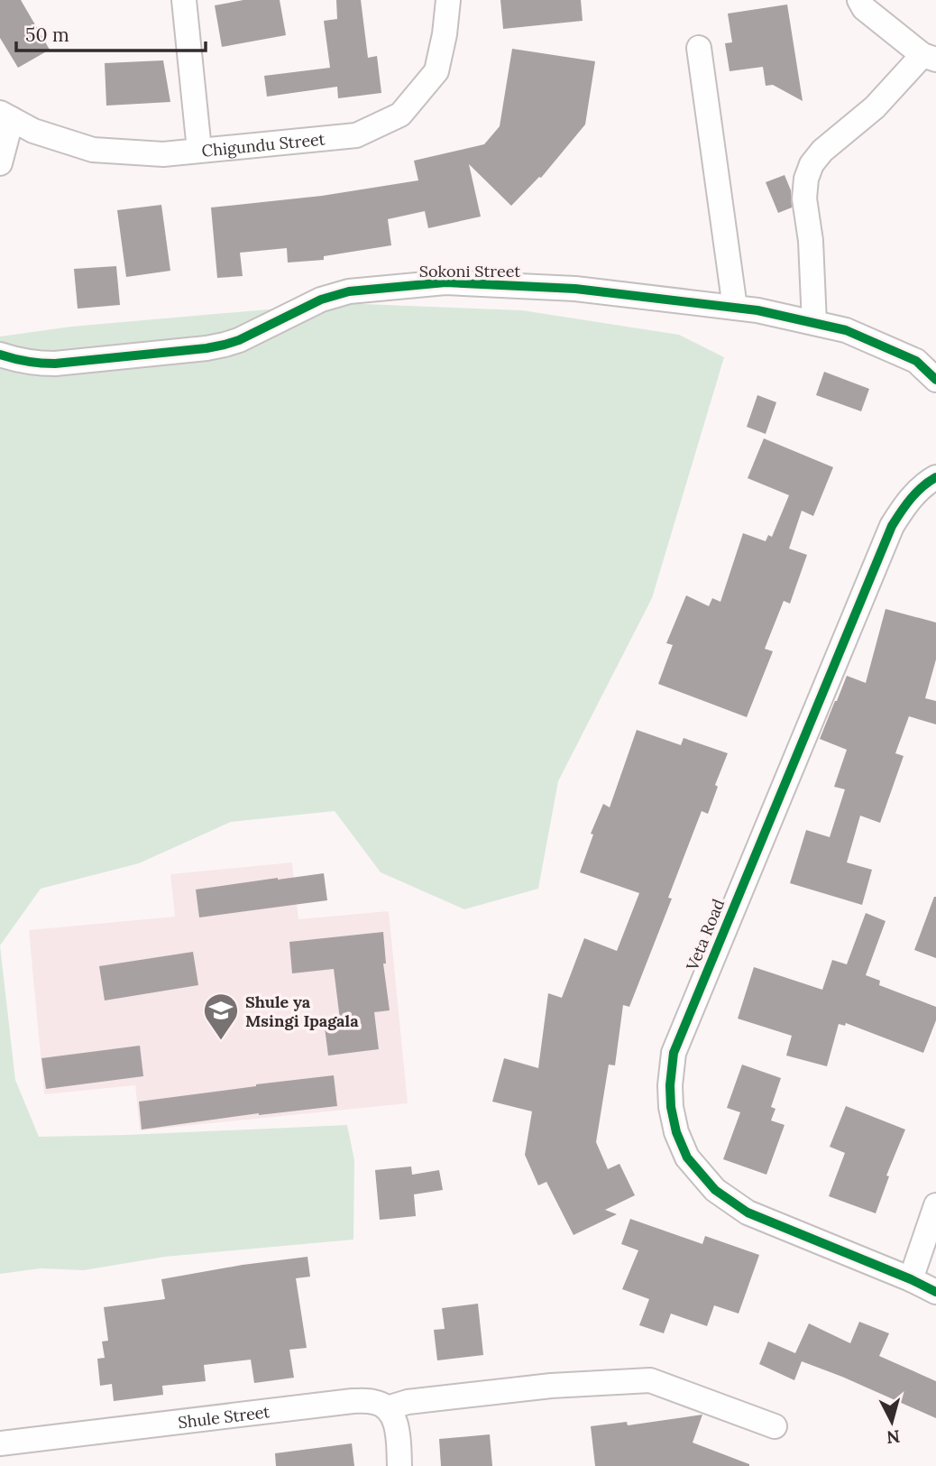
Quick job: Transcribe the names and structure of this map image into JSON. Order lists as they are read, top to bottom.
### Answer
{
  "streets": {
    "street": [
      "Chigundu Street",
      "Sokoni Street",
      "Veta Road",
      "Shule Street"
    ]
  },
  "places": {
    "school or university": ["Shule ya Msingi Ipagala"]
  },
  "scale_bar": "50 m",
  "north": "bottom"
}
